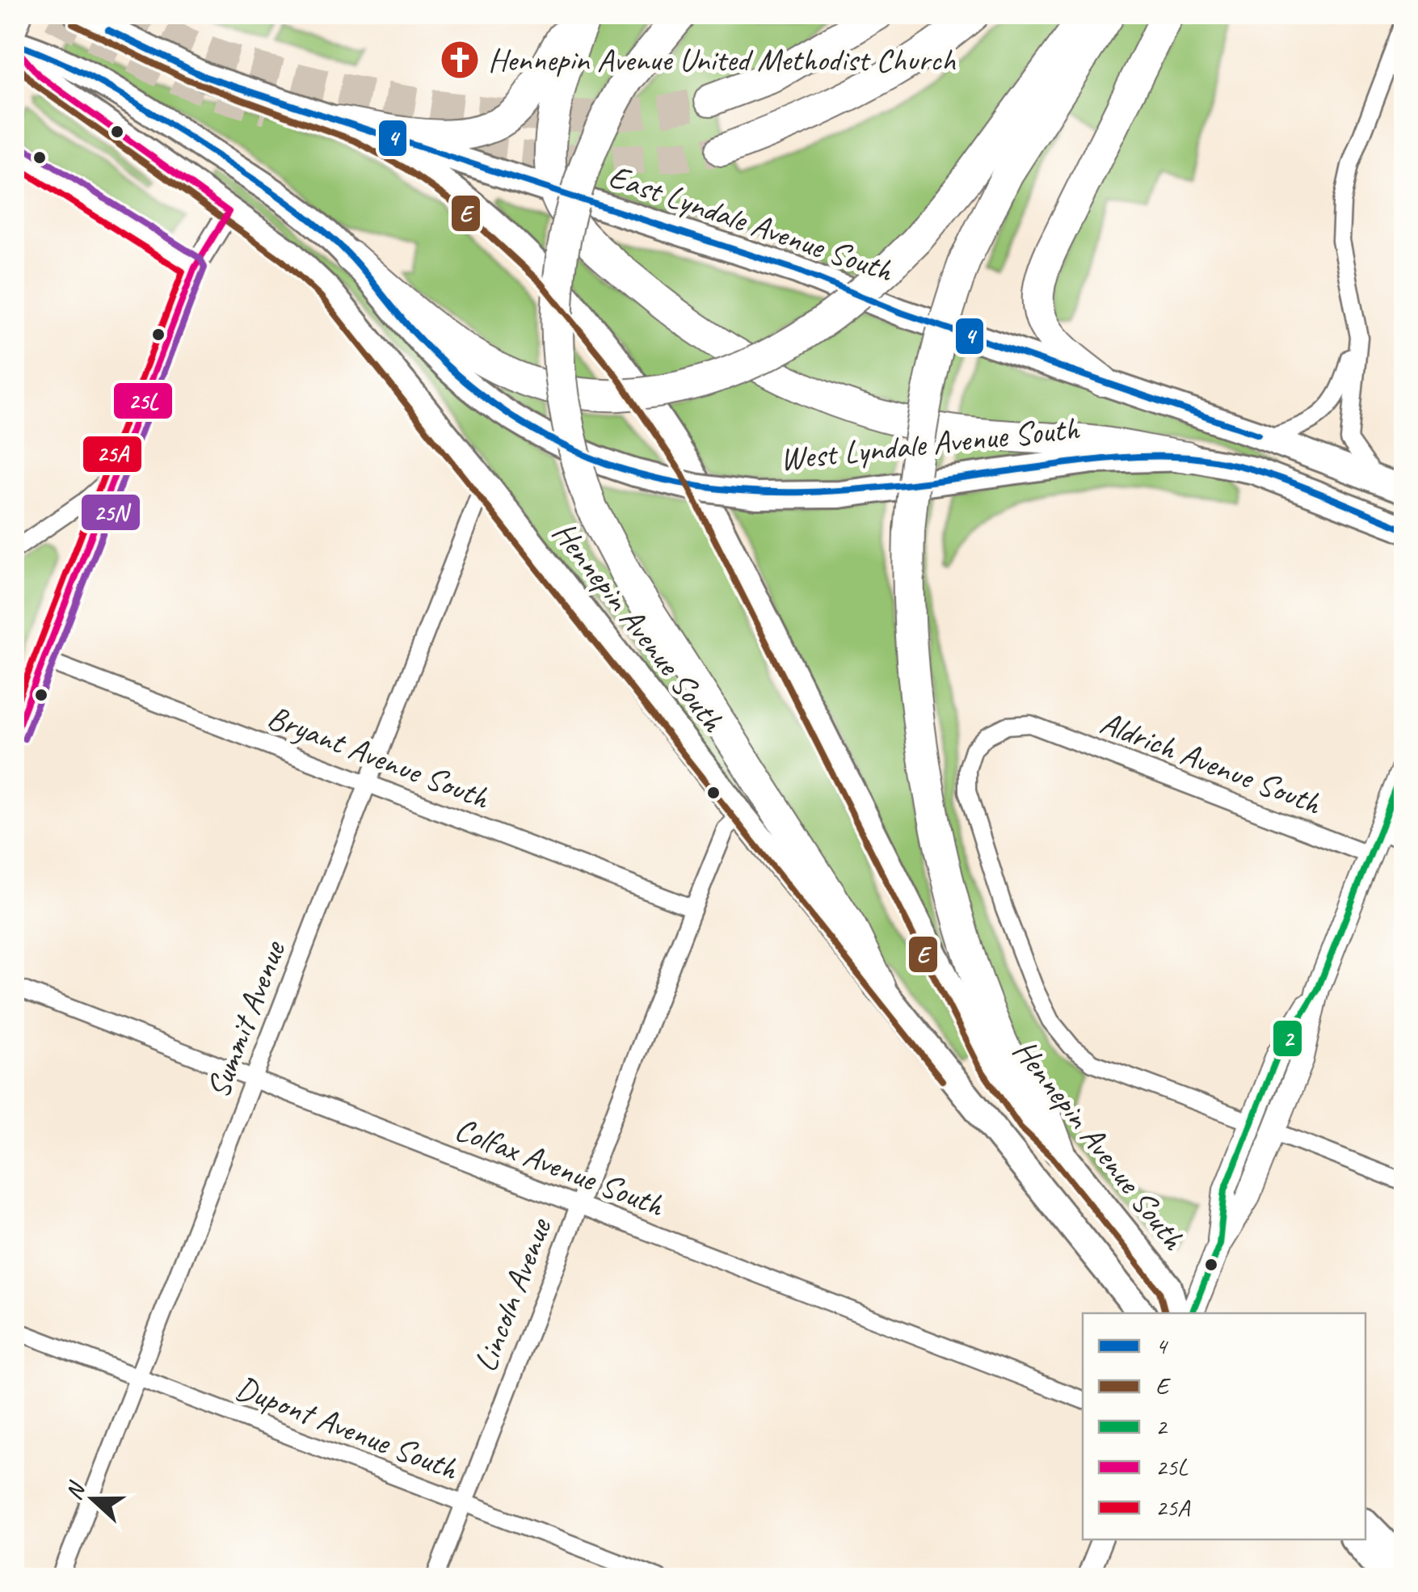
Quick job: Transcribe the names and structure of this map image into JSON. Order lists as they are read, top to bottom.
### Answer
{
  "streets": {
    "main road": ["East Lyndale Avenue South", "West Lyndale Avenue South", "Hennepin Avenue South"],
    "street": [
      "Bryant Avenue South",
      "Aldrich Avenue South",
      "Summit Avenue",
      "Colfax Avenue South",
      "Lincoln Avenue",
      "Dupont Avenue South"
    ]
  },
  "crossings": [
    ["East Lyndale Avenue South", "Hennepin Avenue South"],
    ["West Lyndale Avenue South", "Hennepin Avenue South"],
    ["Hennepin Avenue South", "Summit Avenue"],
    ["Hennepin Avenue South", "Lincoln Avenue"],
    ["Bryant Avenue South", "Summit Avenue"],
    ["Bryant Avenue South", "Lincoln Avenue"],
    ["Summit Avenue", "Colfax Avenue South"],
    ["Summit Avenue", "Dupont Avenue South"],
    ["Colfax Avenue South", "Lincoln Avenue"],
    ["Lincoln Avenue", "Dupont Avenue South"]
  ],
  "places": {
    "church": ["Hennepin Avenue United Methodist Church"]
  },
  "lines": [
    "transit line E",
    "transit line 4",
    "transit line 25L",
    "transit line 25N",
    "transit line 25A",
    "transit line 2"
  ],
  "legend": [
    "4",
    "E",
    "2",
    "25L",
    "25A"
  ],
  "north": "left"
}
